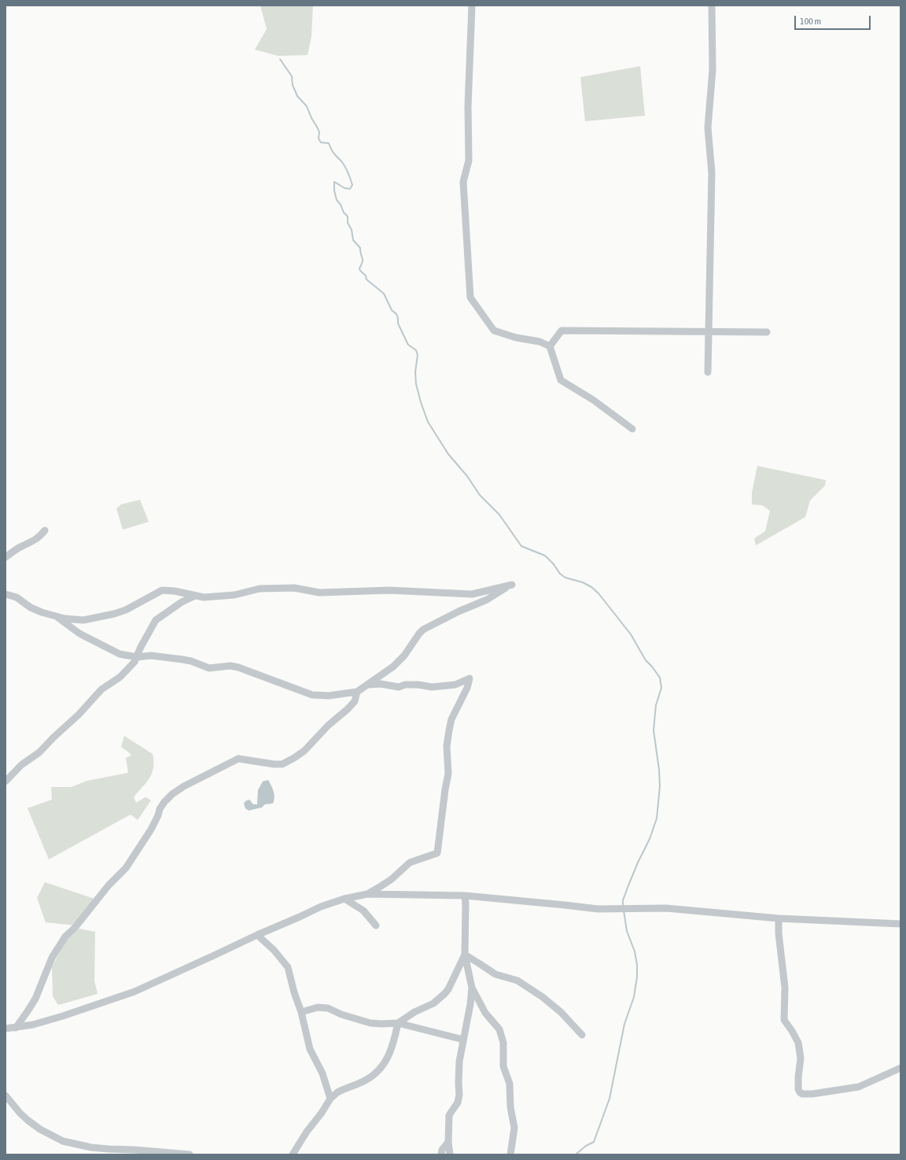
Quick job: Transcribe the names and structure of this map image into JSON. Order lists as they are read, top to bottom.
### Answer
{
  "scale_bar": "100 m"
}
